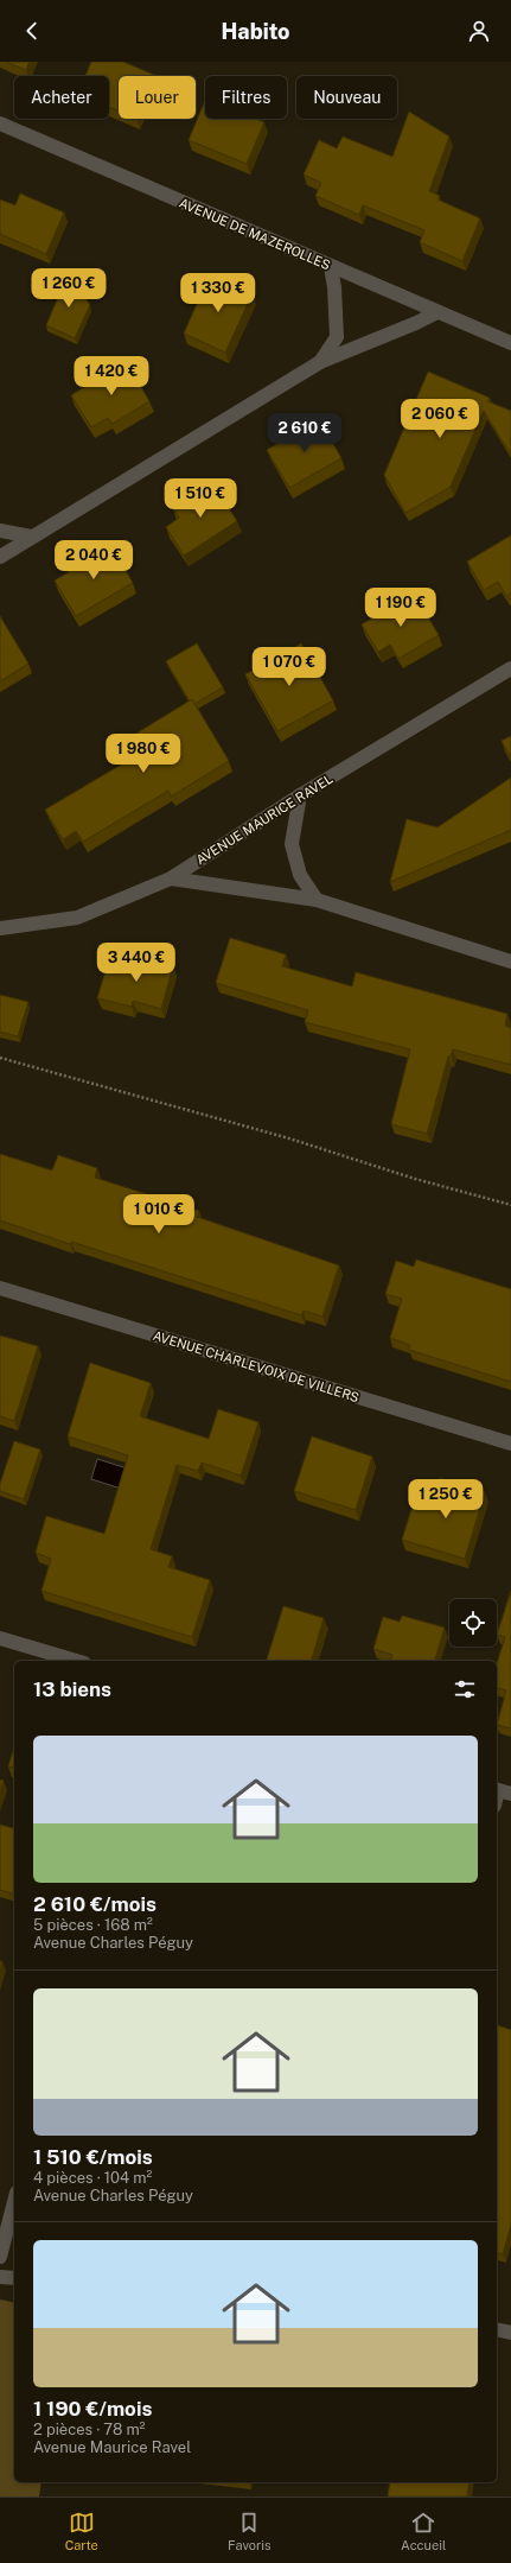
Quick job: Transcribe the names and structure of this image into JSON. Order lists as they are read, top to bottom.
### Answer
{
  "streets": {
    "street": ["AVENUE DE MAZEROLLES", "AVENUE MAURICE RAVEL", "AVENUE CHARLEVOIX DE VILLERS"]
  },
  "page": {
    "header": "Habito",
    "chip": [
      "Acheter",
      "Louer",
      "Filtres",
      "Nouveau"
    ],
    "price": [
      "1 260 €",
      "1 330 €",
      "1 420 €",
      "2 060 €",
      "2 610 €",
      "1 510 €",
      "2 040 €",
      "1 190 €",
      "1 070 €",
      "1 980 €",
      "3 440 €",
      "1 010 €",
      "1 250 €"
    ],
    "heading": "13 biens",
    "list": [
      {
        "name": "2 610 €/mois",
        "note": "5 pièces · 168 m² · Avenue Charles Péguy"
      },
      {
        "name": "1 510 €/mois",
        "note": "4 pièces · 104 m² · Avenue Charles Péguy"
      },
      {
        "name": "1 190 €/mois",
        "note": "2 pièces · 78 m² · Avenue Maurice Ravel"
      }
    ],
    "tabs": ["Carte", "Favoris", "Accueil"]
  }
}
